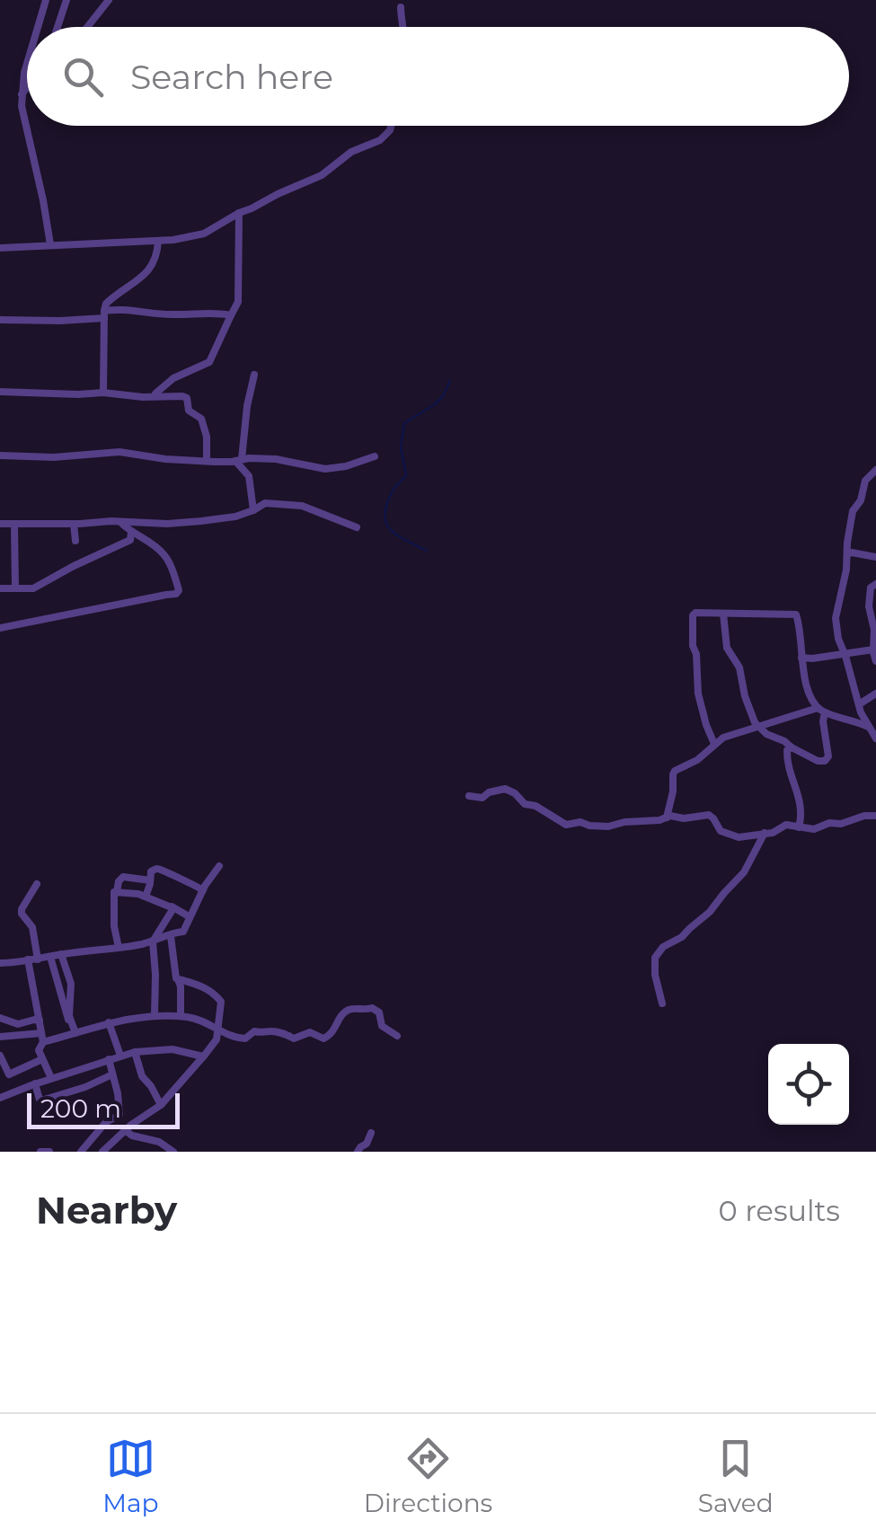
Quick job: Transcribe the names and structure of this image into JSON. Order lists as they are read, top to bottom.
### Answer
{
  "scale_bar": "200 m",
  "page": {
    "search": "Search here",
    "scale": "200 m",
    "heading": ["Nearby", "0 results"],
    "nav": ["Map", "Directions", "Saved"]
  }
}
